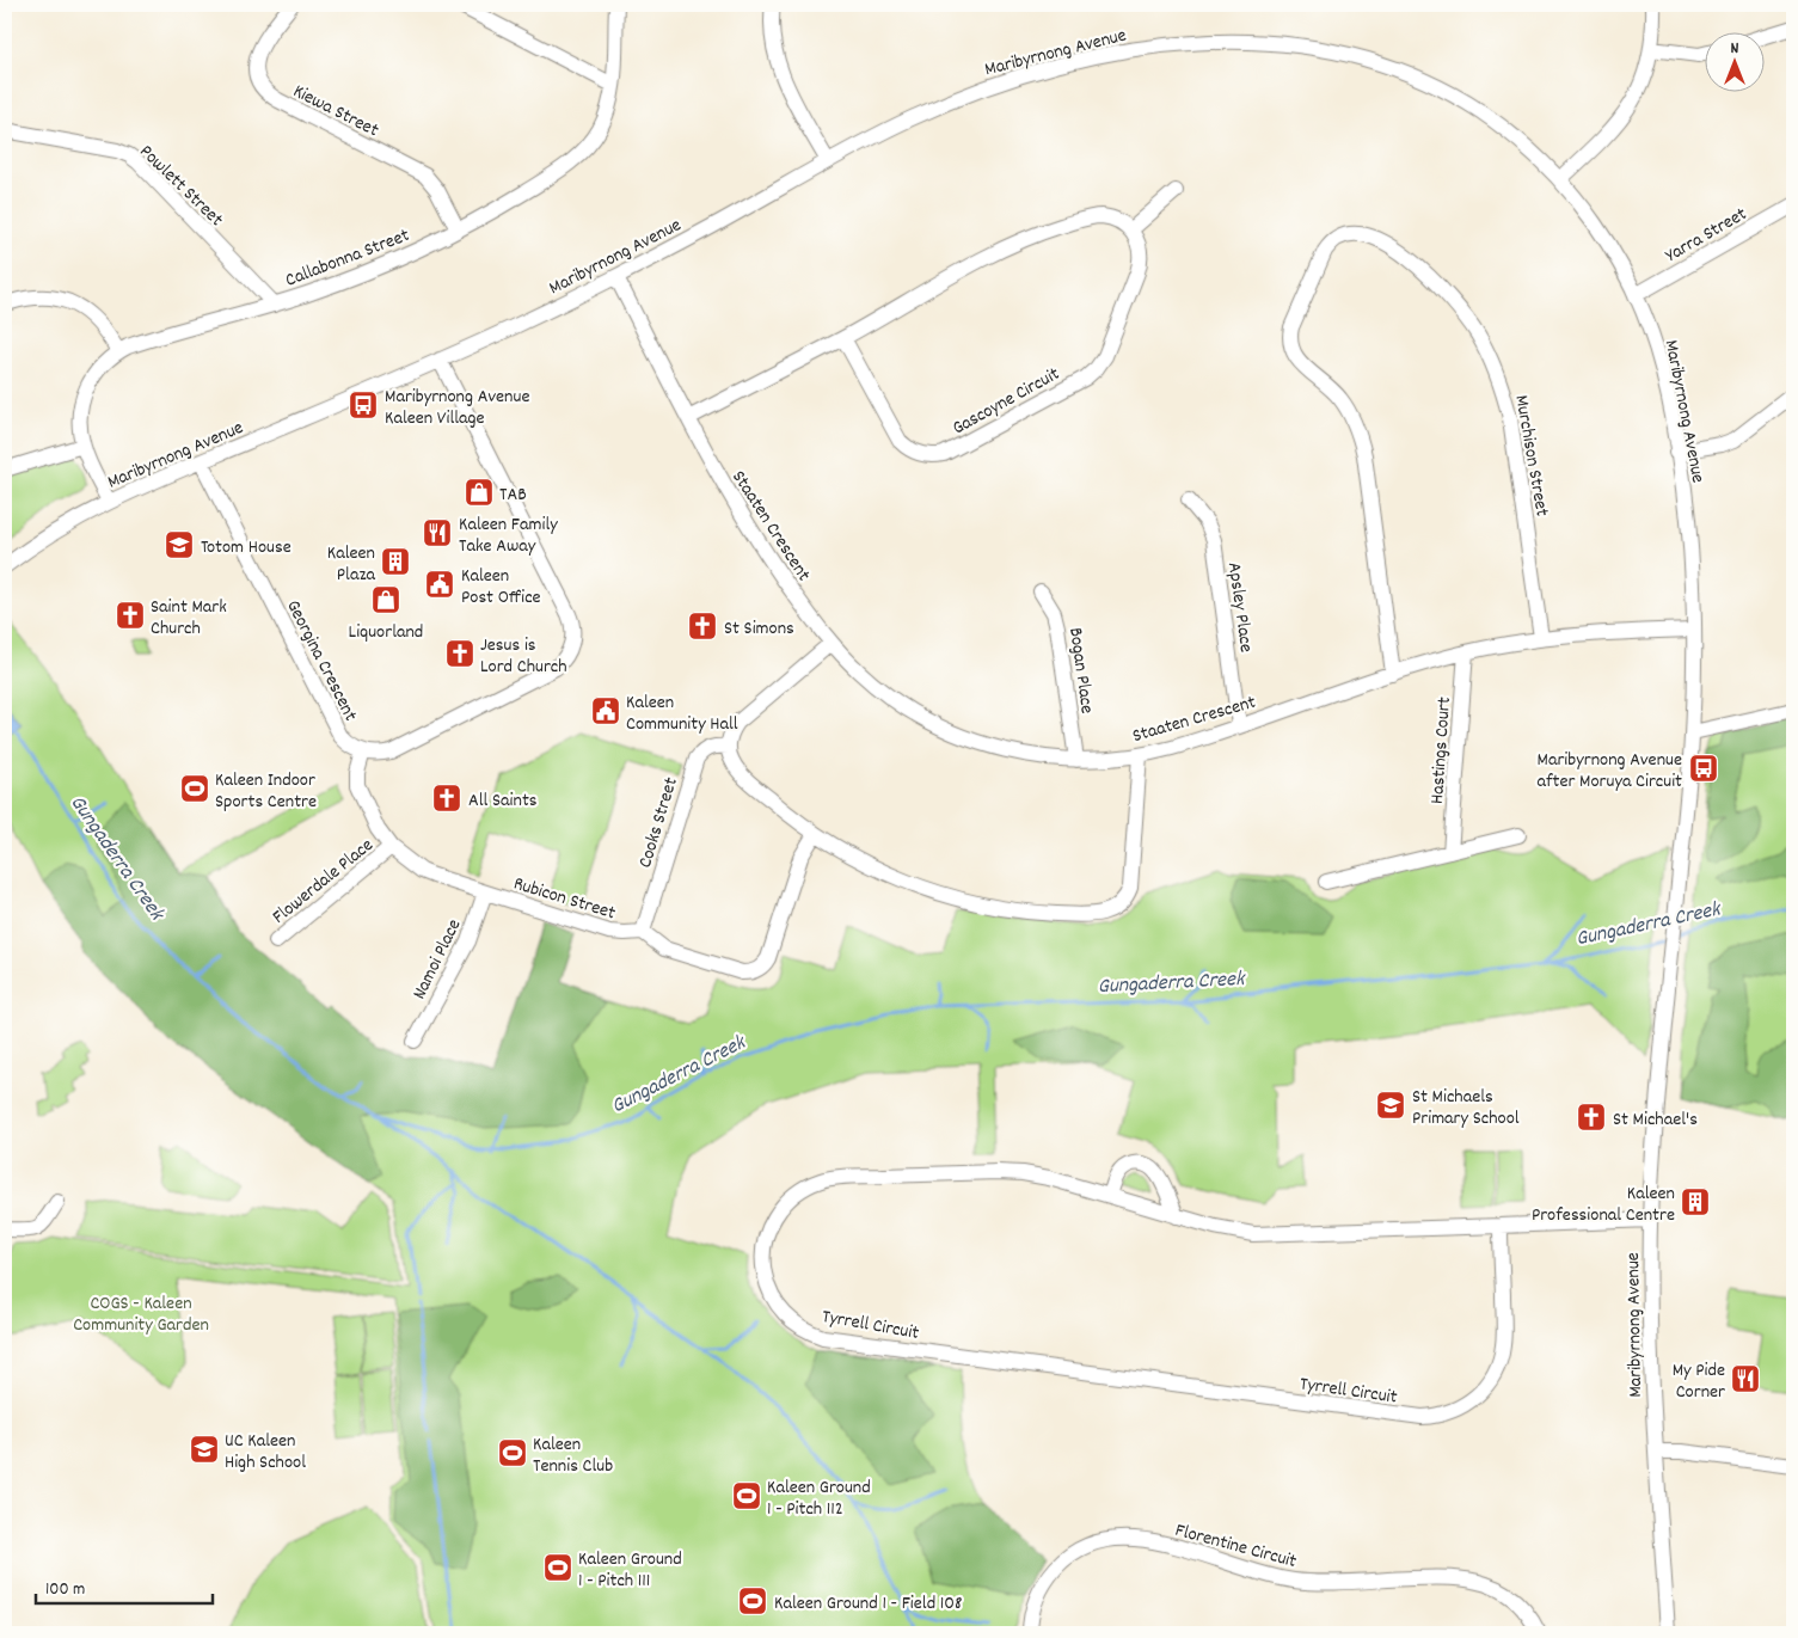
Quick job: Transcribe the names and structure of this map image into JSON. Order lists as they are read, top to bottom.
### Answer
{
  "streets": {
    "street": [
      "Maribyrnong Avenue",
      "Kiewa Street",
      "Powlett Street",
      "Yarra Street",
      "Callabonna Street",
      "Gascoyne Circuit",
      "Murchison Street",
      "Staaten Crescent",
      "Apsley Place",
      "Georgina Crescent",
      "Bogan Place",
      "Hastings Court",
      "Cooks Street",
      "Flowerdale Place",
      "Rubicon Street",
      "Namoi Place",
      "Tyrrell Circuit",
      "Florentine Circuit"
    ]
  },
  "crossings": [
    ["Maribyrnong Avenue", "Yarra Street"],
    ["Maribyrnong Avenue", "Callabonna Street"],
    ["Maribyrnong Avenue", "Staaten Crescent"],
    ["Maribyrnong Avenue", "Georgina Crescent"],
    ["Maribyrnong Avenue", "Tyrrell Circuit"],
    ["Kiewa Street", "Callabonna Street"],
    ["Powlett Street", "Callabonna Street"],
    ["Murchison Street", "Staaten Crescent"],
    ["Staaten Crescent", "Apsley Place"],
    ["Staaten Crescent", "Bogan Place"],
    ["Staaten Crescent", "Hastings Court"],
    ["Georgina Crescent", "Rubicon Street"],
    ["Cooks Street", "Rubicon Street"],
    ["Flowerdale Place", "Rubicon Street"],
    ["Rubicon Street", "Namoi Place"]
  ],
  "water": ["Gungaderra Creek"],
  "parks": ["COGS - Kaleen Community Garden"],
  "places": {
    "bus stop": ["Maribyrnong Avenue Kaleen Village", "Maribyrnong Avenue after Moruya Circuit"],
    "shop": ["TAB", "Liquorland"],
    "restaurant": ["Kaleen Family Take Away", "My Pide Corner"],
    "school or university": ["Totom House", "St Michaels Primary School", "UC Kaleen High School"],
    "building": ["Kaleen Plaza", "Kaleen Professional Centre"],
    "public building": ["Kaleen Post Office", "Kaleen Community Hall"],
    "church": [
      "Saint Mark Church",
      "St Simons",
      "Jesus is Lord Church",
      "All Saints",
      "St Michael's"
    ],
    "sports": [
      "Kaleen Indoor Sports Centre",
      "Kaleen Tennis Club",
      "Kaleen Ground 1 - Pitch 112",
      "Kaleen Ground 1 - Pitch 111",
      "Kaleen Ground 1 - Field 108"
    ]
  },
  "scale_bar": "100 m",
  "north": "top"
}
